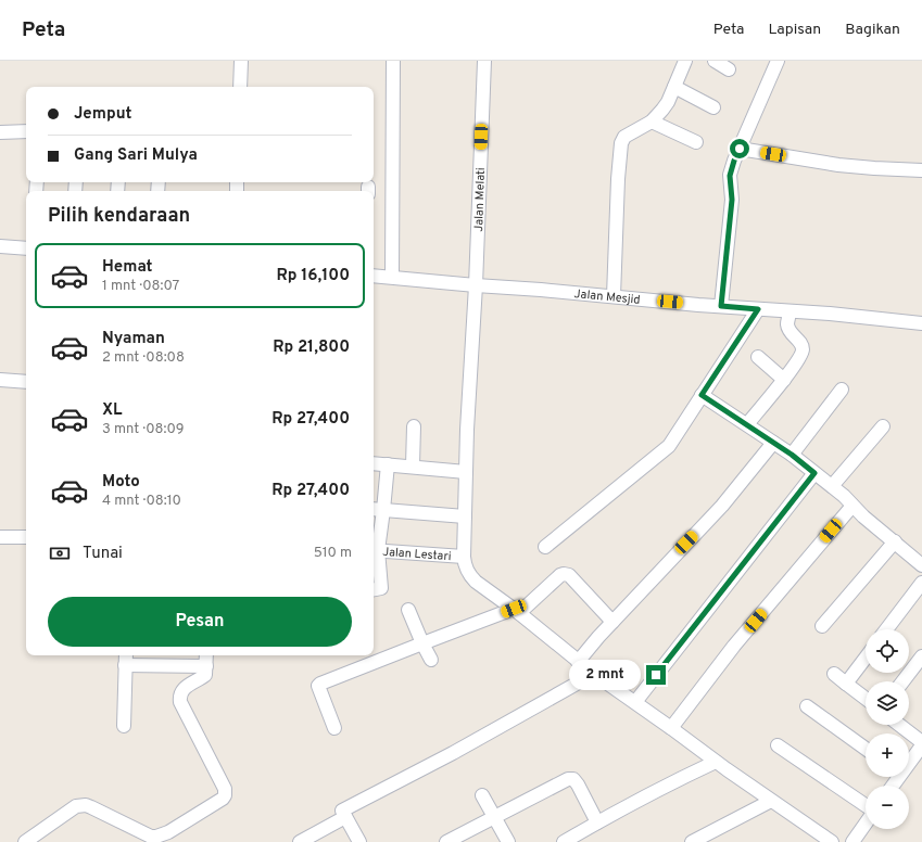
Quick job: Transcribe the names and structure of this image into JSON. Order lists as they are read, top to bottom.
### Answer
{
  "streets": {
    "street": ["Jalan Melati", "Jalan Mesjid", "Jalan Lestari"]
  },
  "crossings": [
    ["Jalan Melati", "Jalan Mesjid"],
    ["Jalan Melati", "Jalan Lestari"]
  ],
  "page": {
    "header": "Peta",
    "nav": ["Peta", "Lapisan", "Bagikan"],
    "banner": ["Jemput", "Gang Sari Mulya"],
    "heading": "Pilih kendaraan",
    "list": [
      {
        "name": "Hemat",
        "note": "1 mnt · 08:07",
        "value": "Rp 16,100"
      },
      {
        "name": "Nyaman",
        "note": "2 mnt · 08:08",
        "value": "Rp 21,800"
      },
      {
        "name": "XL",
        "note": "3 mnt · 08:09",
        "value": "Rp 27,400"
      },
      {
        "name": "Moto",
        "note": "4 mnt · 08:10",
        "value": "Rp 27,400"
      }
    ],
    "pay": ["Tunai", "510 m"],
    "buttons": "Pesan",
    "map_buttons": ["+", "−"],
    "bubble": "2 mnt"
  }
}
